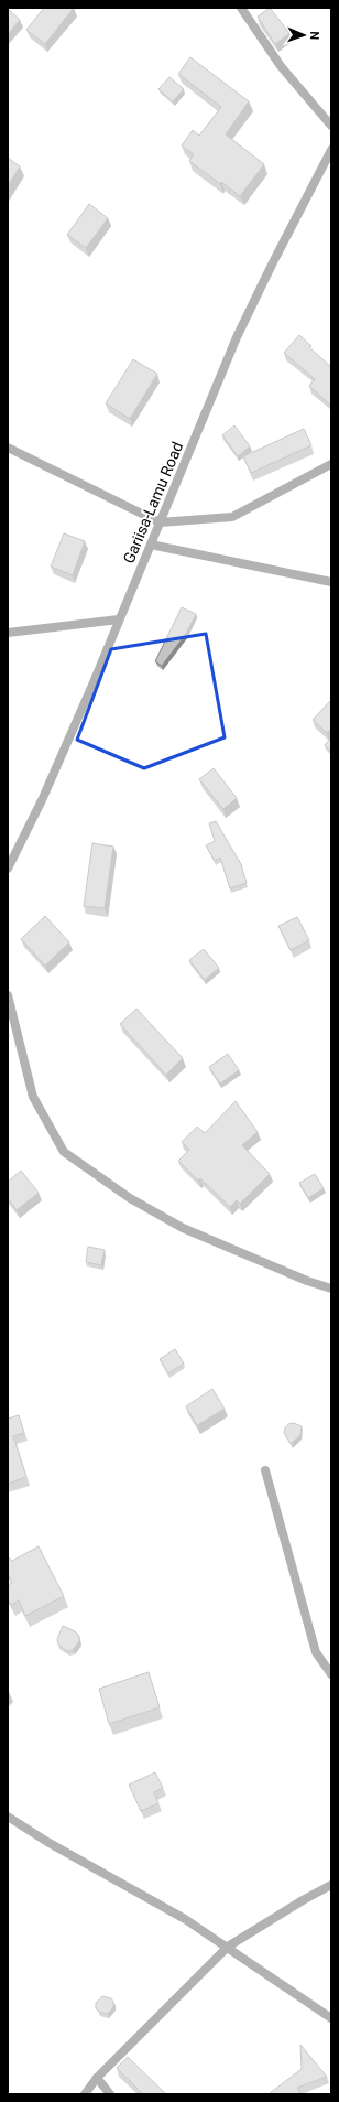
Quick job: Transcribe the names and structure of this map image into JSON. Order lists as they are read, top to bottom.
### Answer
{
  "streets": {
    "street": ["Gariisa-Lamu Road"]
  },
  "north": "right"
}
